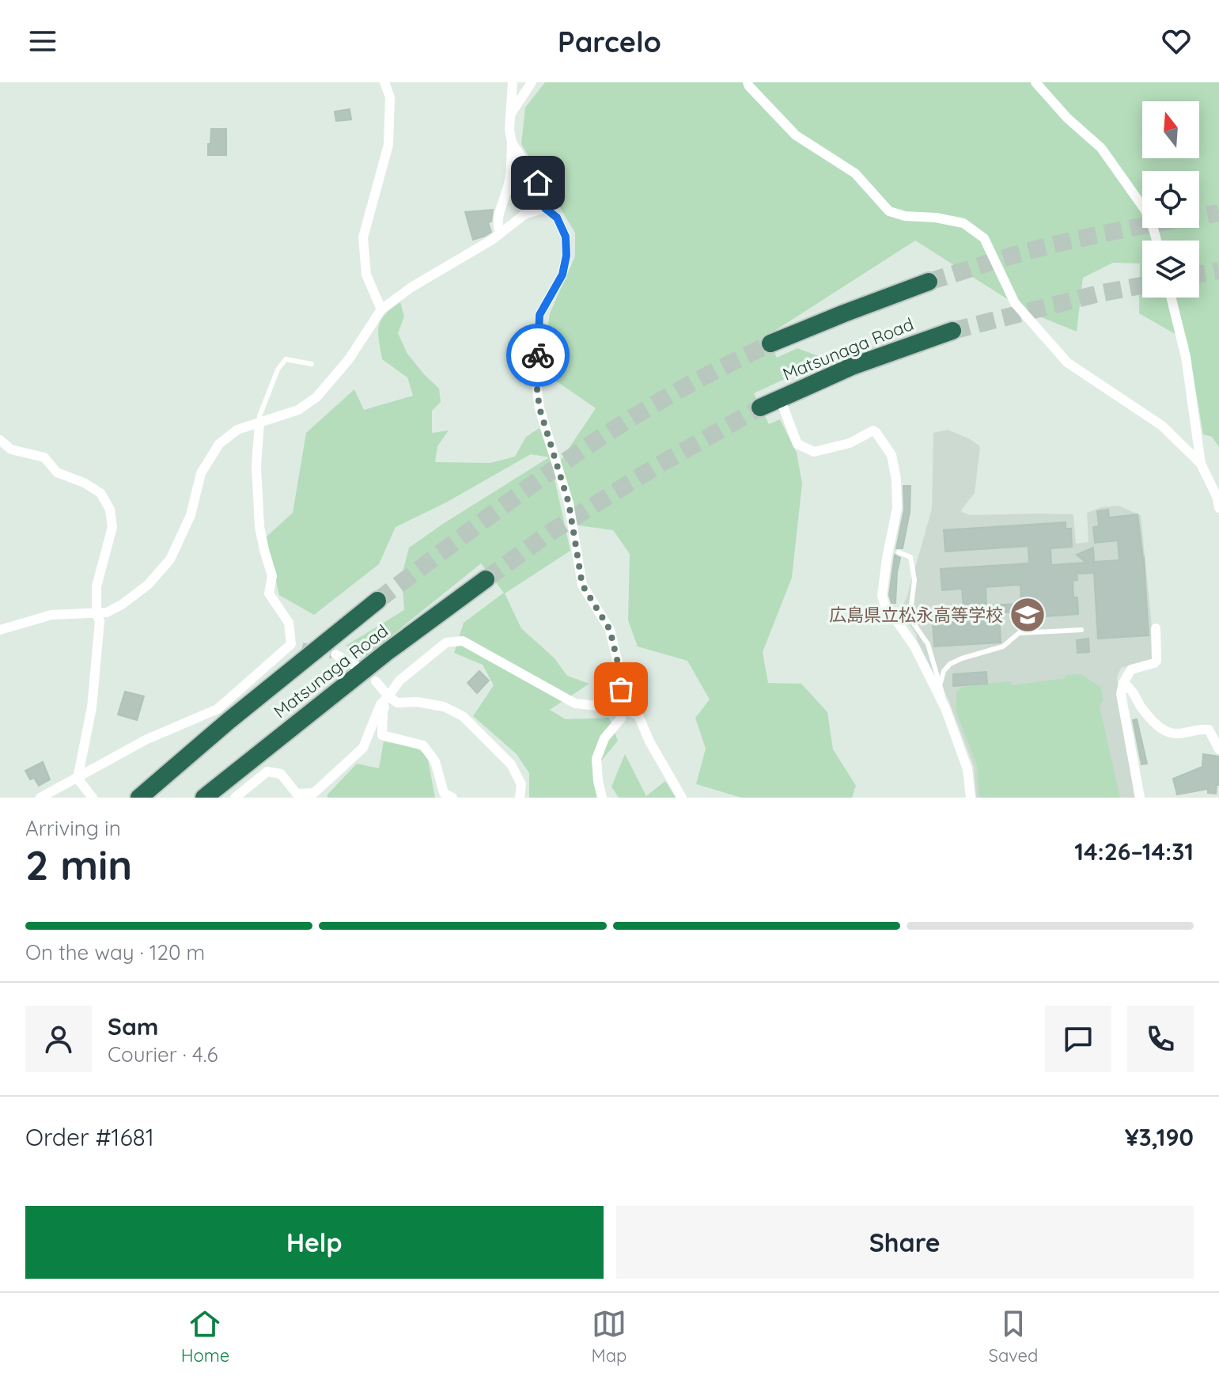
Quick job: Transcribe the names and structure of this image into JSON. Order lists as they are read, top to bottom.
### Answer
{
  "streets": {
    "highway": ["Matsunaga Road"]
  },
  "places": {
    "school or university": ["広島県立松永高等学校"]
  },
  "north": "top",
  "page": {
    "header": "Parcelo",
    "heading": ["2 min", "Arriving in", "14:26–14:31"],
    "panel": [
      "Sam",
      "Courier · 4.6",
      "Order #1681",
      "¥3,190"
    ],
    "bar": "On the way · 120 m",
    "buttons": ["Help", "Share"],
    "tabs": ["Home", "Map", "Saved"]
  }
}
